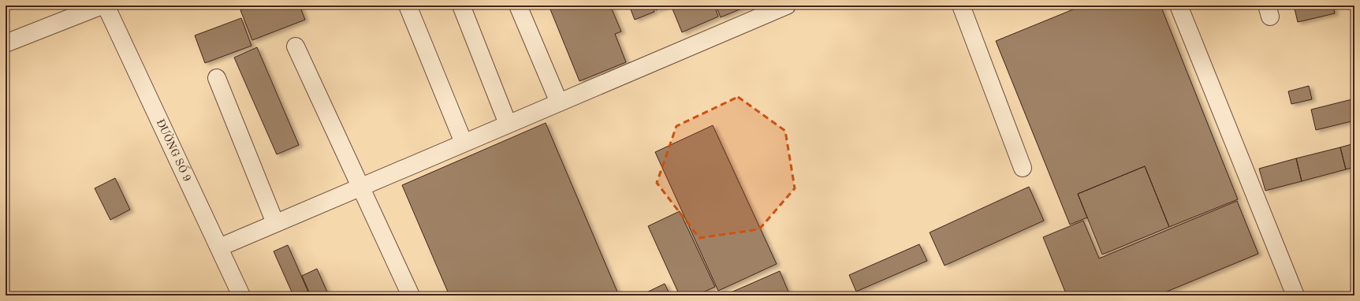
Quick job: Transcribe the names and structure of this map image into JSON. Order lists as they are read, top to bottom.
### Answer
{
  "streets": {
    "street": ["ĐƯỜNG SỐ 9"]
  }
}
